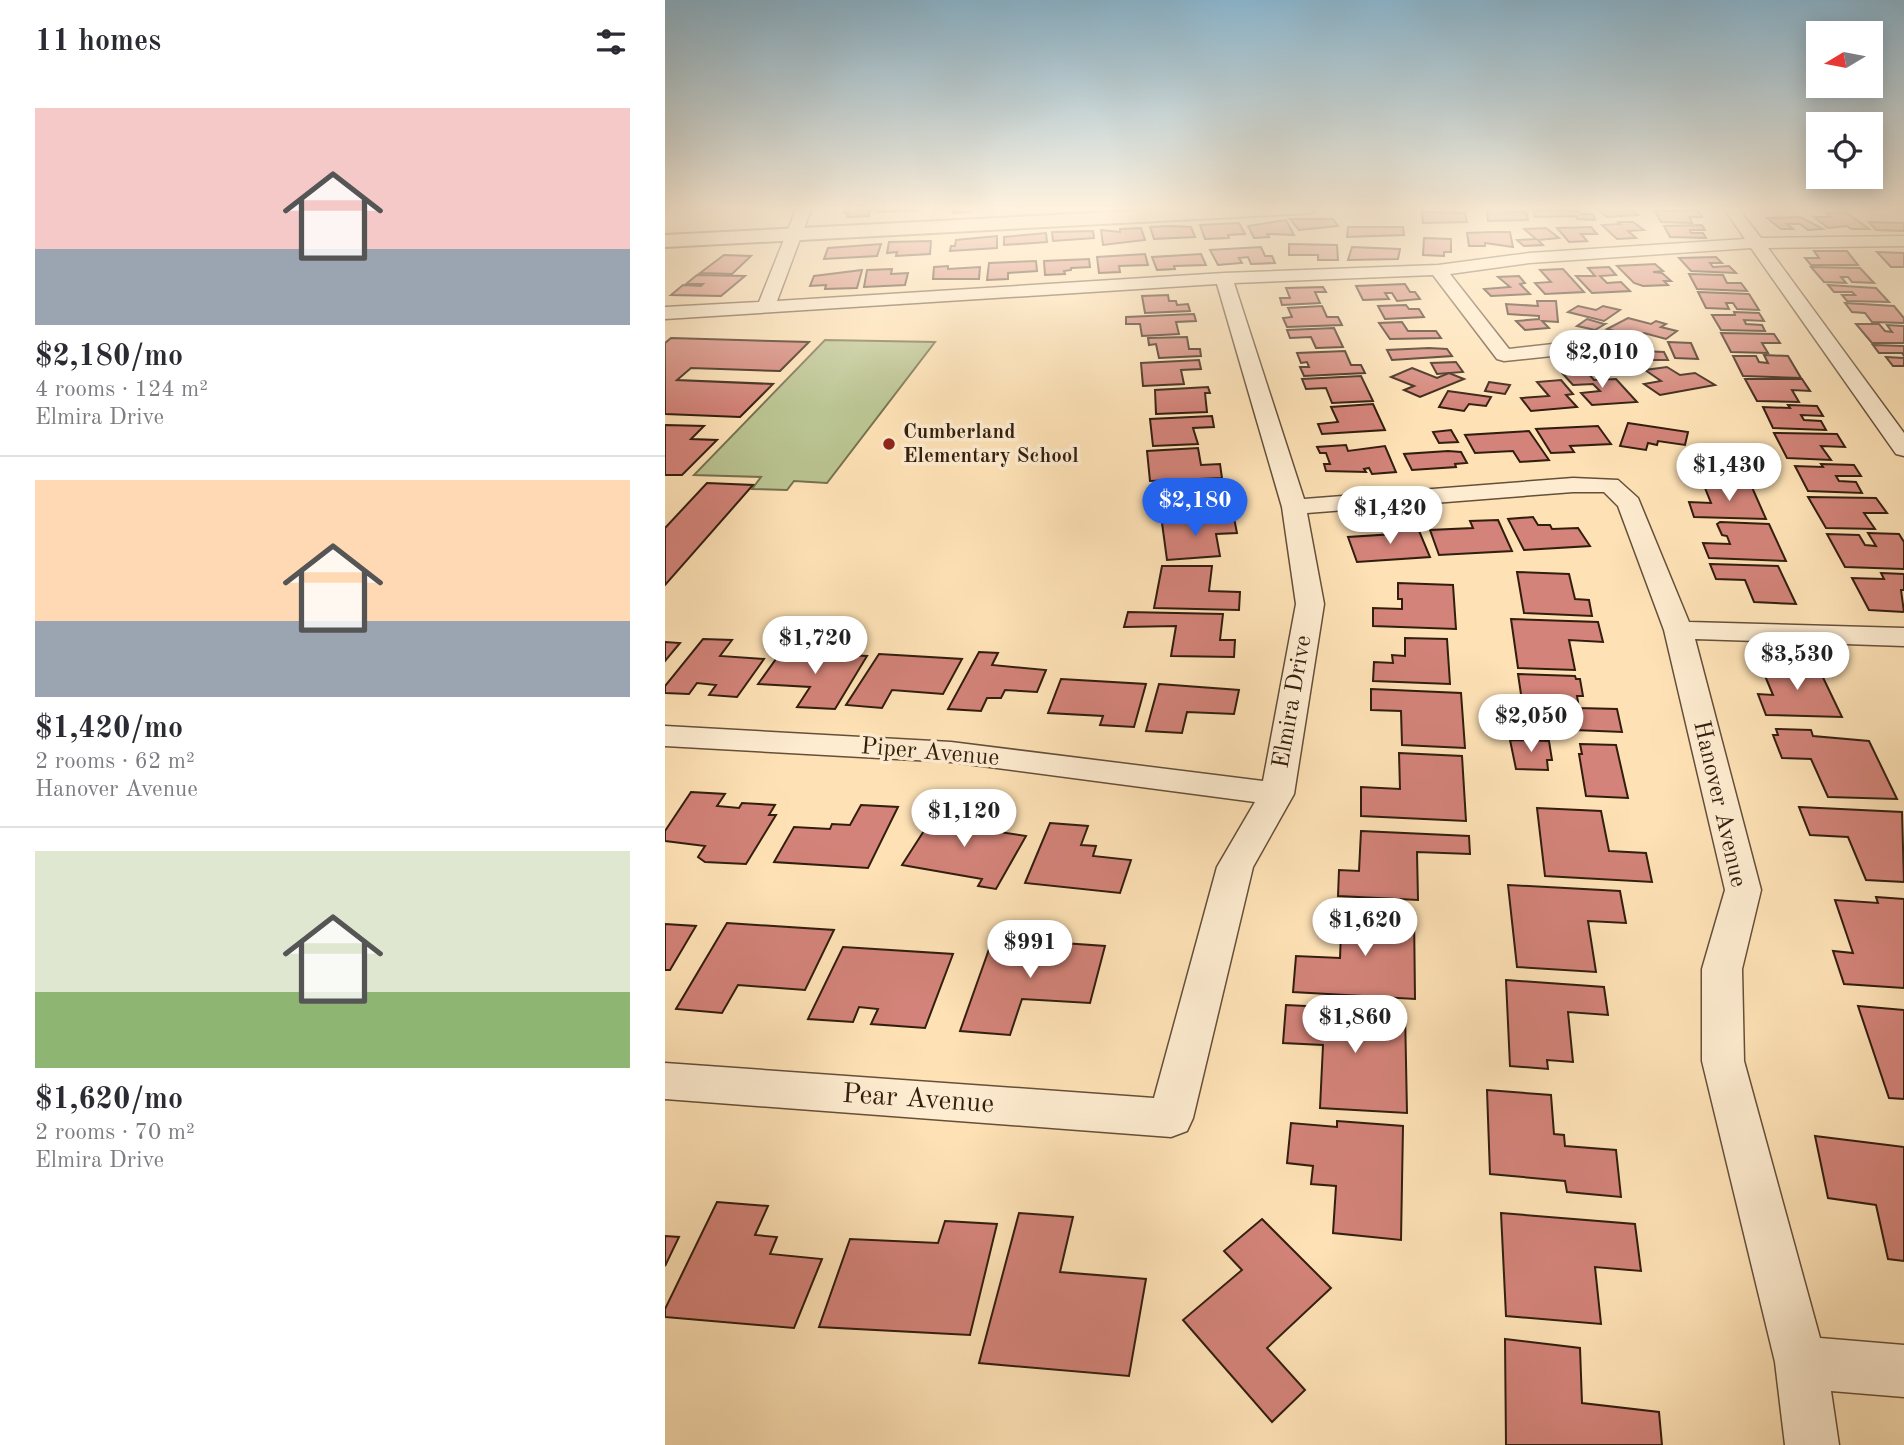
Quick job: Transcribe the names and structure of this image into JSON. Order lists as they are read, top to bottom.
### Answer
{
  "streets": {
    "street": [
      "Elmira Drive",
      "Piper Avenue",
      "Hanover Avenue",
      "Pear Avenue"
    ]
  },
  "crossings": [
    ["Elmira Drive", "Piper Avenue"],
    ["Elmira Drive", "Hanover Avenue"],
    ["Elmira Drive", "Pear Avenue"]
  ],
  "places": ["Cumberland Elementary School"],
  "north": "left",
  "page": {
    "heading": "11 homes",
    "list": [
      {
        "name": "$2,180/mo",
        "note": "4 rooms · 124 m² · Elmira Drive"
      },
      {
        "name": "$1,420/mo",
        "note": "2 rooms · 62 m² · Hanover Avenue"
      },
      {
        "name": "$1,620/mo",
        "note": "2 rooms · 70 m² · Elmira Drive"
      }
    ],
    "price": [
      "$2,010",
      "$1,430",
      "$2,180",
      "$1,420",
      "$1,720",
      "$3,530",
      "$2,050",
      "$1,120",
      "$1,620",
      "$991",
      "$1,860"
    ]
  }
}
